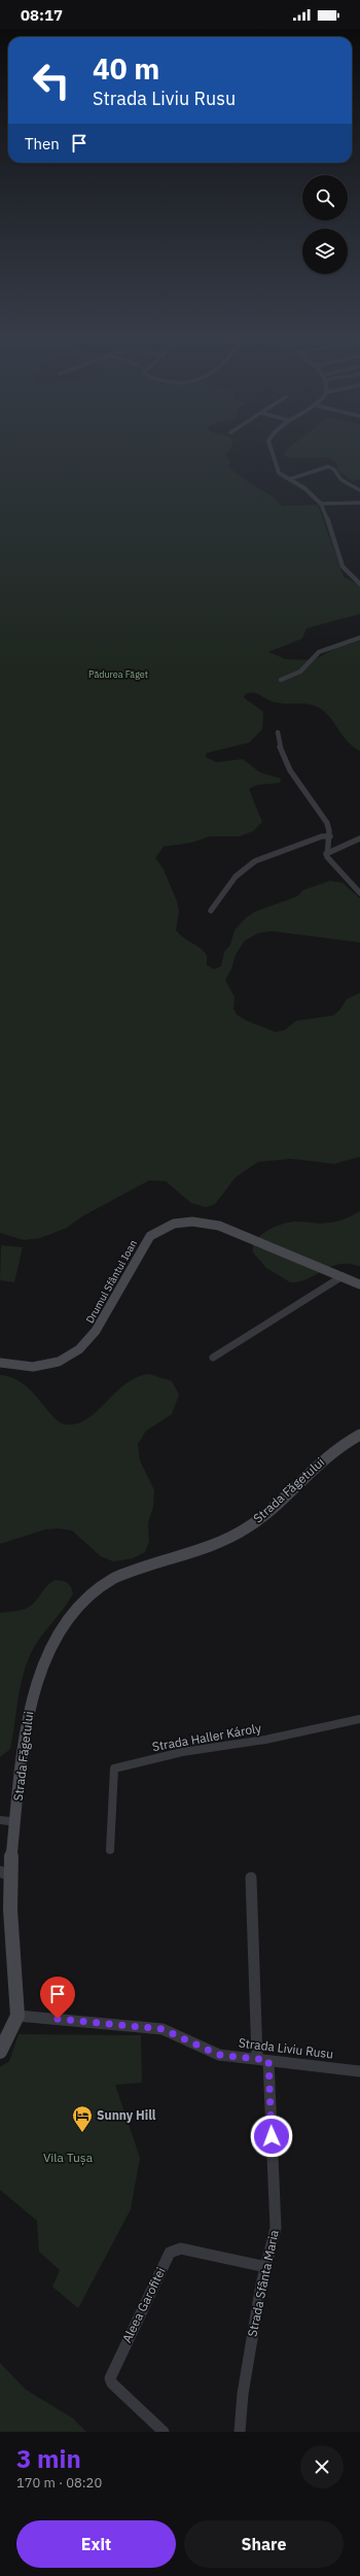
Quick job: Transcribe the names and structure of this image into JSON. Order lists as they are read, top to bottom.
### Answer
{
  "streets": {
    "main road": ["Drumul Sfântul Ioan", "Strada Făgetului"],
    "street": [
      "Strada Haller Károly",
      "Strada Liviu Rusu",
      "Strada Sfânta Maria",
      "Aleea Garofitei"
    ]
  },
  "crossings": [
    ["Strada Făgetului", "Strada Liviu Rusu"],
    ["Strada Liviu Rusu", "Strada Sfânta Maria"],
    ["Strada Sfânta Maria", "Aleea Garofitei"]
  ],
  "parks": ["Pădurea Făget", "Vila Tușa"],
  "places": {
    "hotel": ["Sunny Hill"]
  },
  "page": {
    "status": "08:17",
    "turn": ["40 m", "Strada Liviu Rusu"],
    "then": "Then",
    "heading": ["3 min", "170 m · 08:20"],
    "buttons": ["Exit", "Share"]
  }
}
